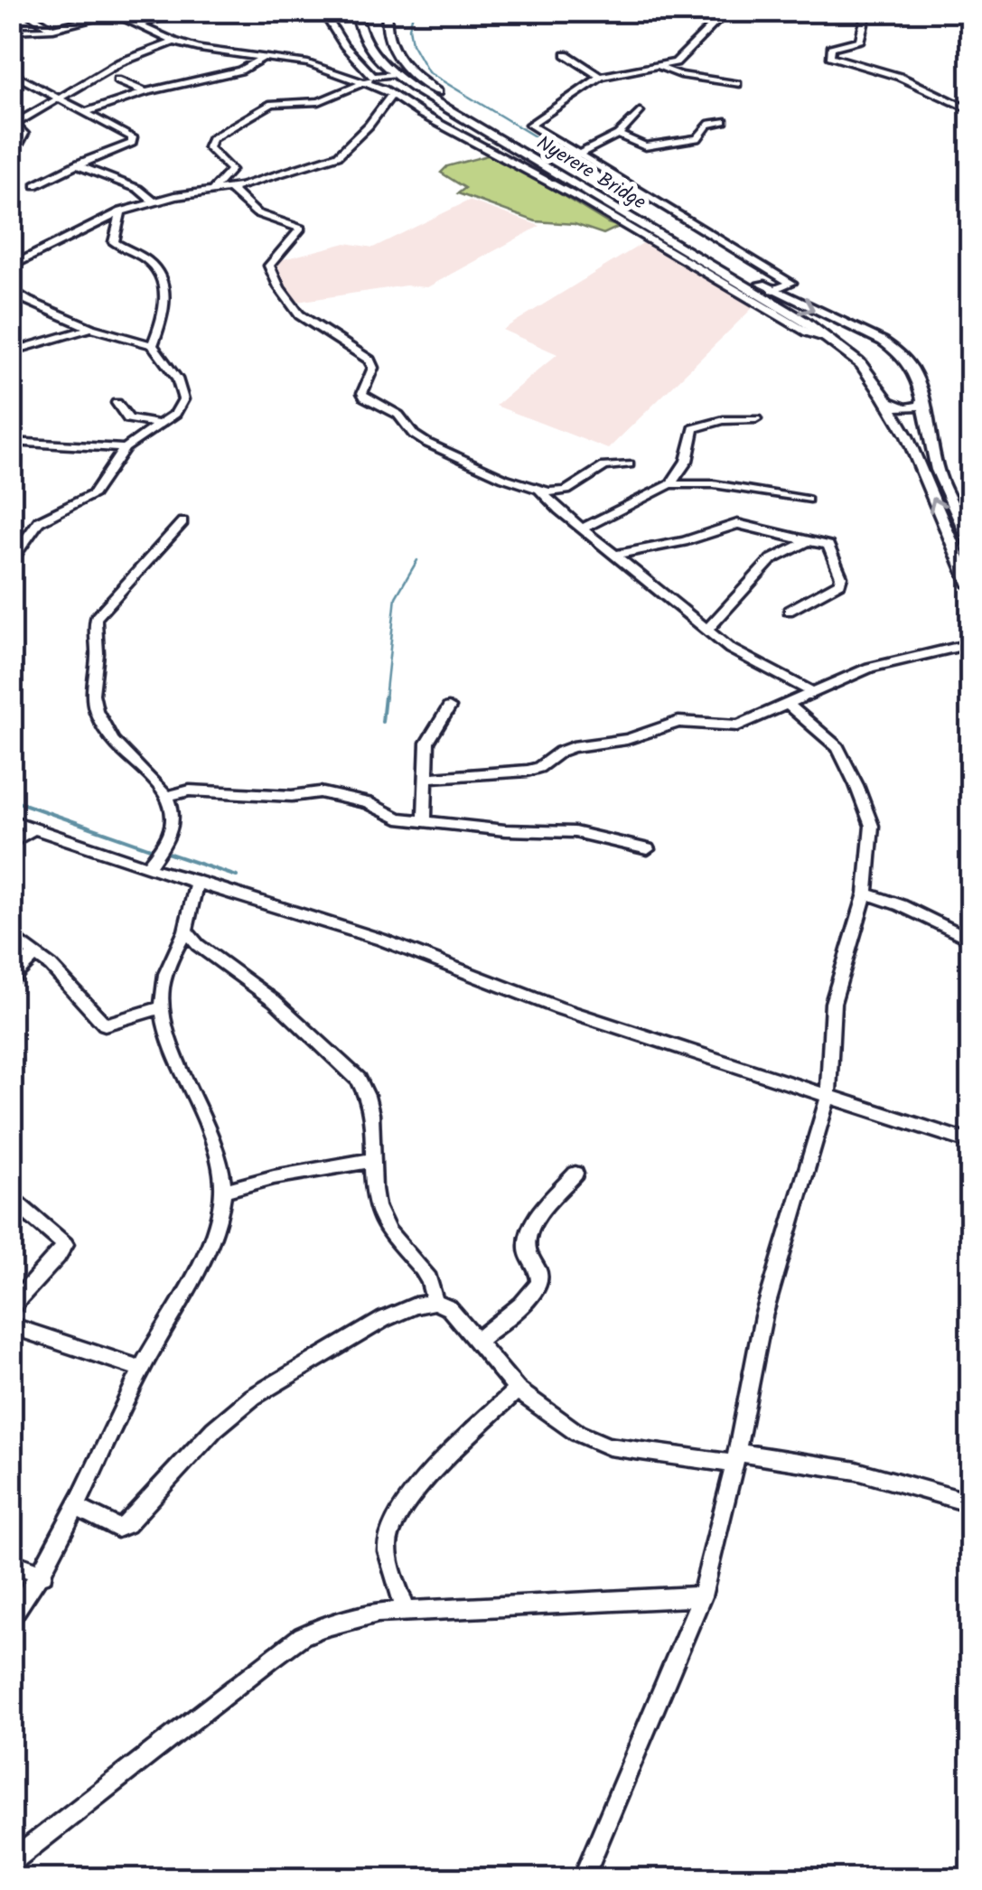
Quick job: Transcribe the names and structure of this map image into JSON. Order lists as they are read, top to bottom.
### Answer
{
  "streets": {
    "main road": ["Nyerere Bridge"]
  }
}
